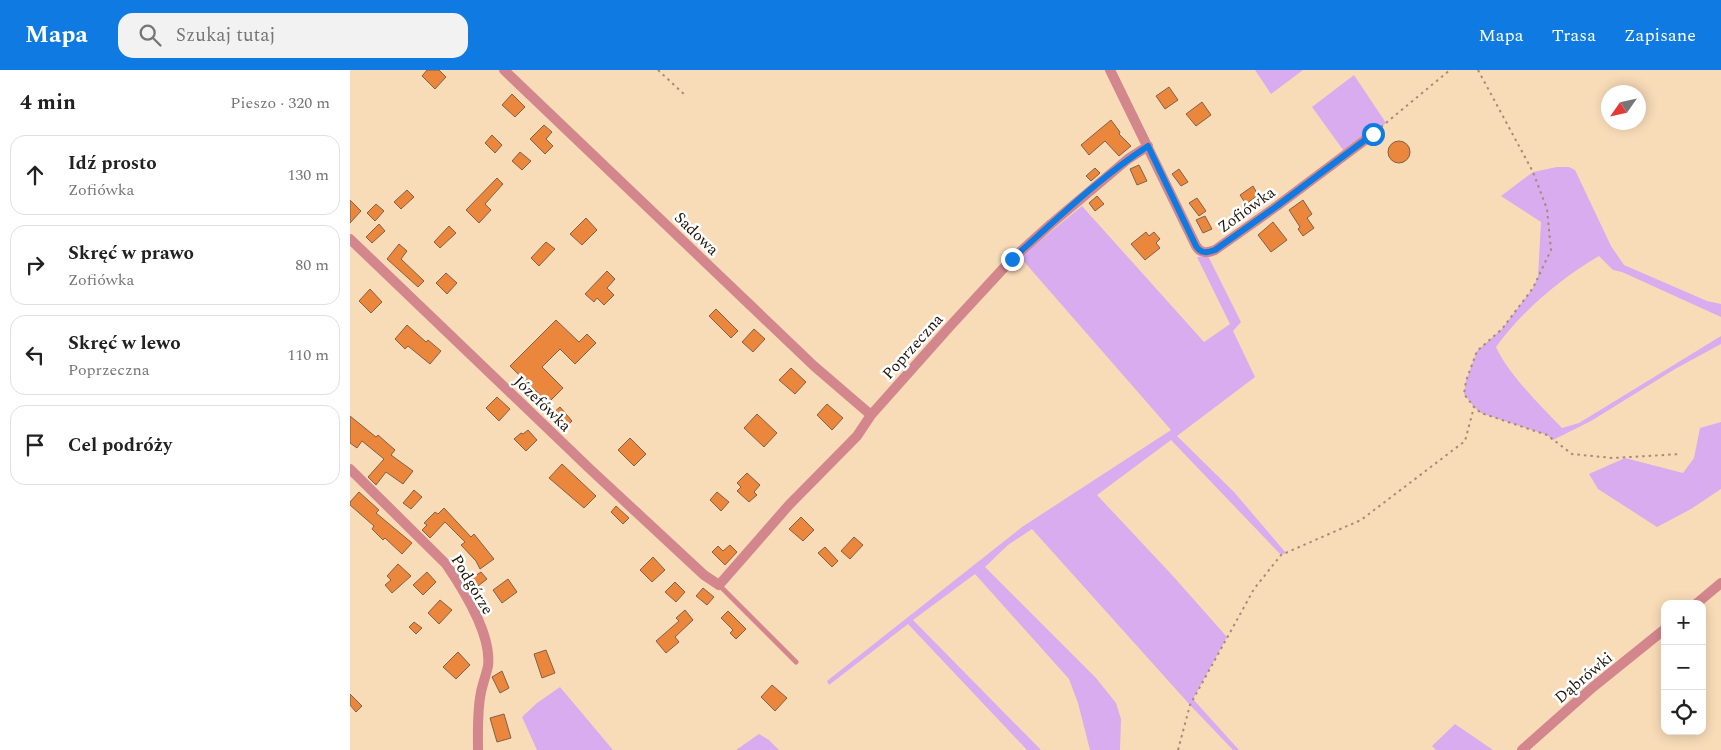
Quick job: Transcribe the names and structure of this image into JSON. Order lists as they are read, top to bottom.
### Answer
{
  "streets": {
    "street": [
      "Zofiówka",
      "Sadowa",
      "Poprzeczna",
      "Józefówka",
      "Podgórze",
      "Dąbrówki"
    ]
  },
  "crossings": [
    ["Zofiówka", "Poprzeczna"],
    ["Sadowa", "Poprzeczna"],
    ["Poprzeczna", "Józefówka"]
  ],
  "north": "bottom left",
  "page": {
    "header": "Mapa",
    "search": "Szukaj tutaj",
    "nav": ["Mapa", "Trasa", "Zapisane"],
    "heading": ["4 min", "Pieszo · 320 m"],
    "list": [
      ["Idź prosto", "Zofiówka", "130 m"],
      ["Skręć w prawo", "Zofiówka", "80 m"],
      ["Skręć w lewo", "Poprzeczna", "110 m"],
      "Cel podróży"
    ],
    "map_buttons": ["+", "−"]
  }
}
